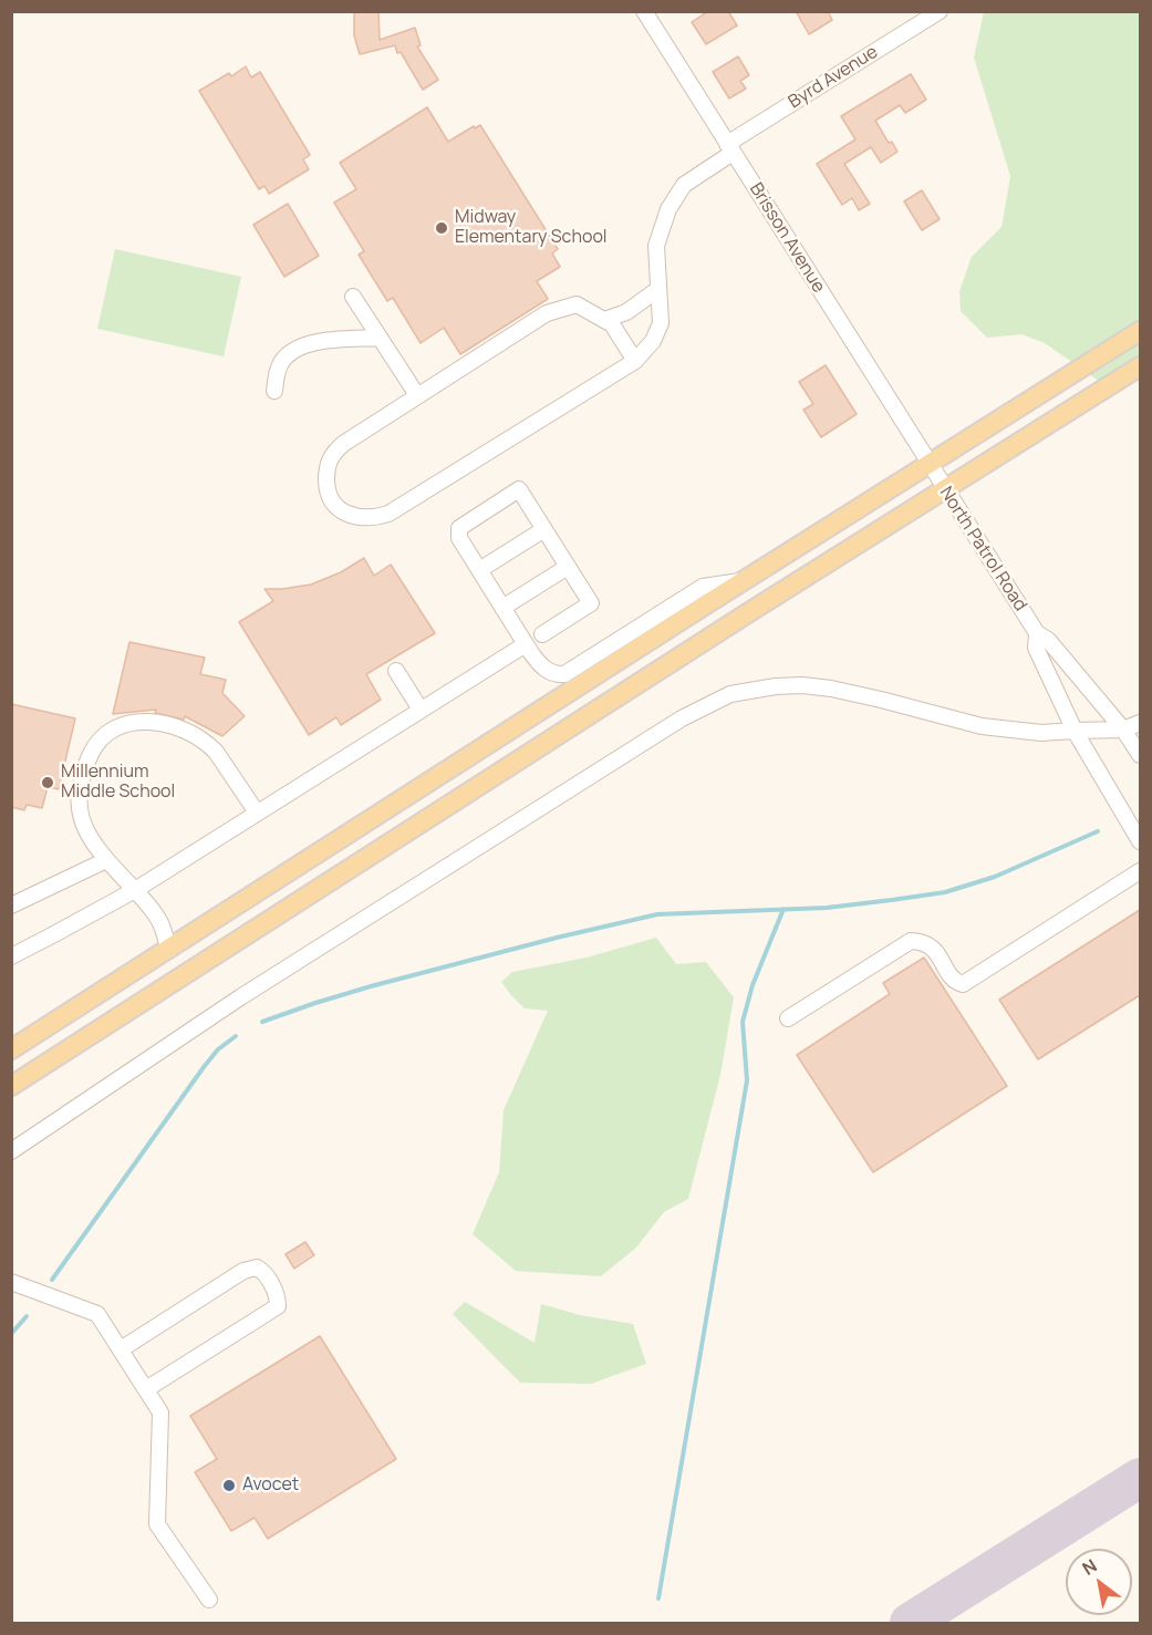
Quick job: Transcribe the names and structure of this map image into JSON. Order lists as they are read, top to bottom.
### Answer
{
  "streets": {
    "street": ["Byrd Avenue", "Brisson Avenue", "North Patrol Road"]
  },
  "crossings": [
    ["Byrd Avenue", "Brisson Avenue"],
    ["Brisson Avenue", "North Patrol Road"]
  ],
  "places": ["Midway Elementary School", "Millennium Middle School", "Avocet"],
  "north": "top left"
}
